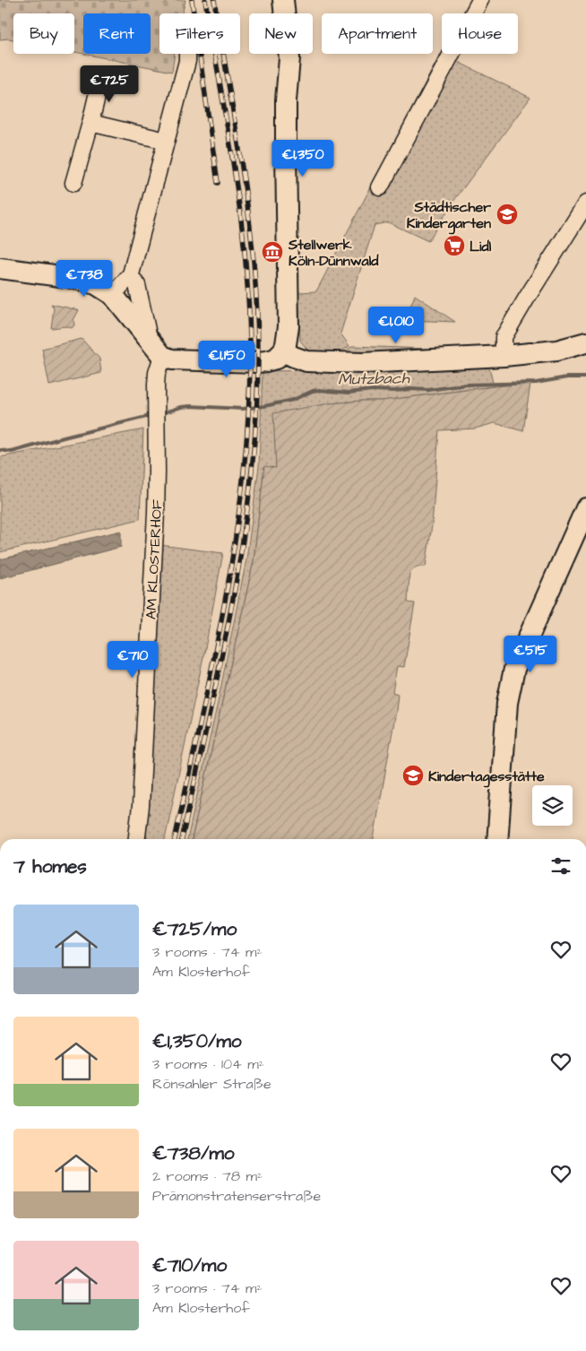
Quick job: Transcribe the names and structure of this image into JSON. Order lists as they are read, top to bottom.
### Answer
{
  "streets": {
    "street": ["AM KLOSTERHOF"]
  },
  "water": ["Mutzbach"],
  "places": {
    "school or university": ["Städtischer Kindergarten", "Kindertagesstätte"],
    "supermarket": ["Lidl"],
    "museum": ["Stellwerk Köln-Dünnwald"]
  },
  "page": {
    "chip": [
      "Buy",
      "Rent",
      "Filters",
      "New",
      "Apartment",
      "House"
    ],
    "price": [
      "€725",
      "€1,350",
      "€738",
      "€1,010",
      "€1,150",
      "€515",
      "€710"
    ],
    "heading": "7 homes",
    "list": [
      {
        "name": "€725/mo",
        "note": "3 rooms · 74 m² · Am Klosterhof"
      },
      {
        "name": "€1,350/mo",
        "note": "3 rooms · 104 m² · Rönsahler Straße"
      },
      {
        "name": "€738/mo",
        "note": "2 rooms · 78 m² · Prämonstratenserstraße"
      },
      {
        "name": "€710/mo",
        "note": "3 rooms · 74 m² · Am Klosterhof"
      }
    ]
  }
}
